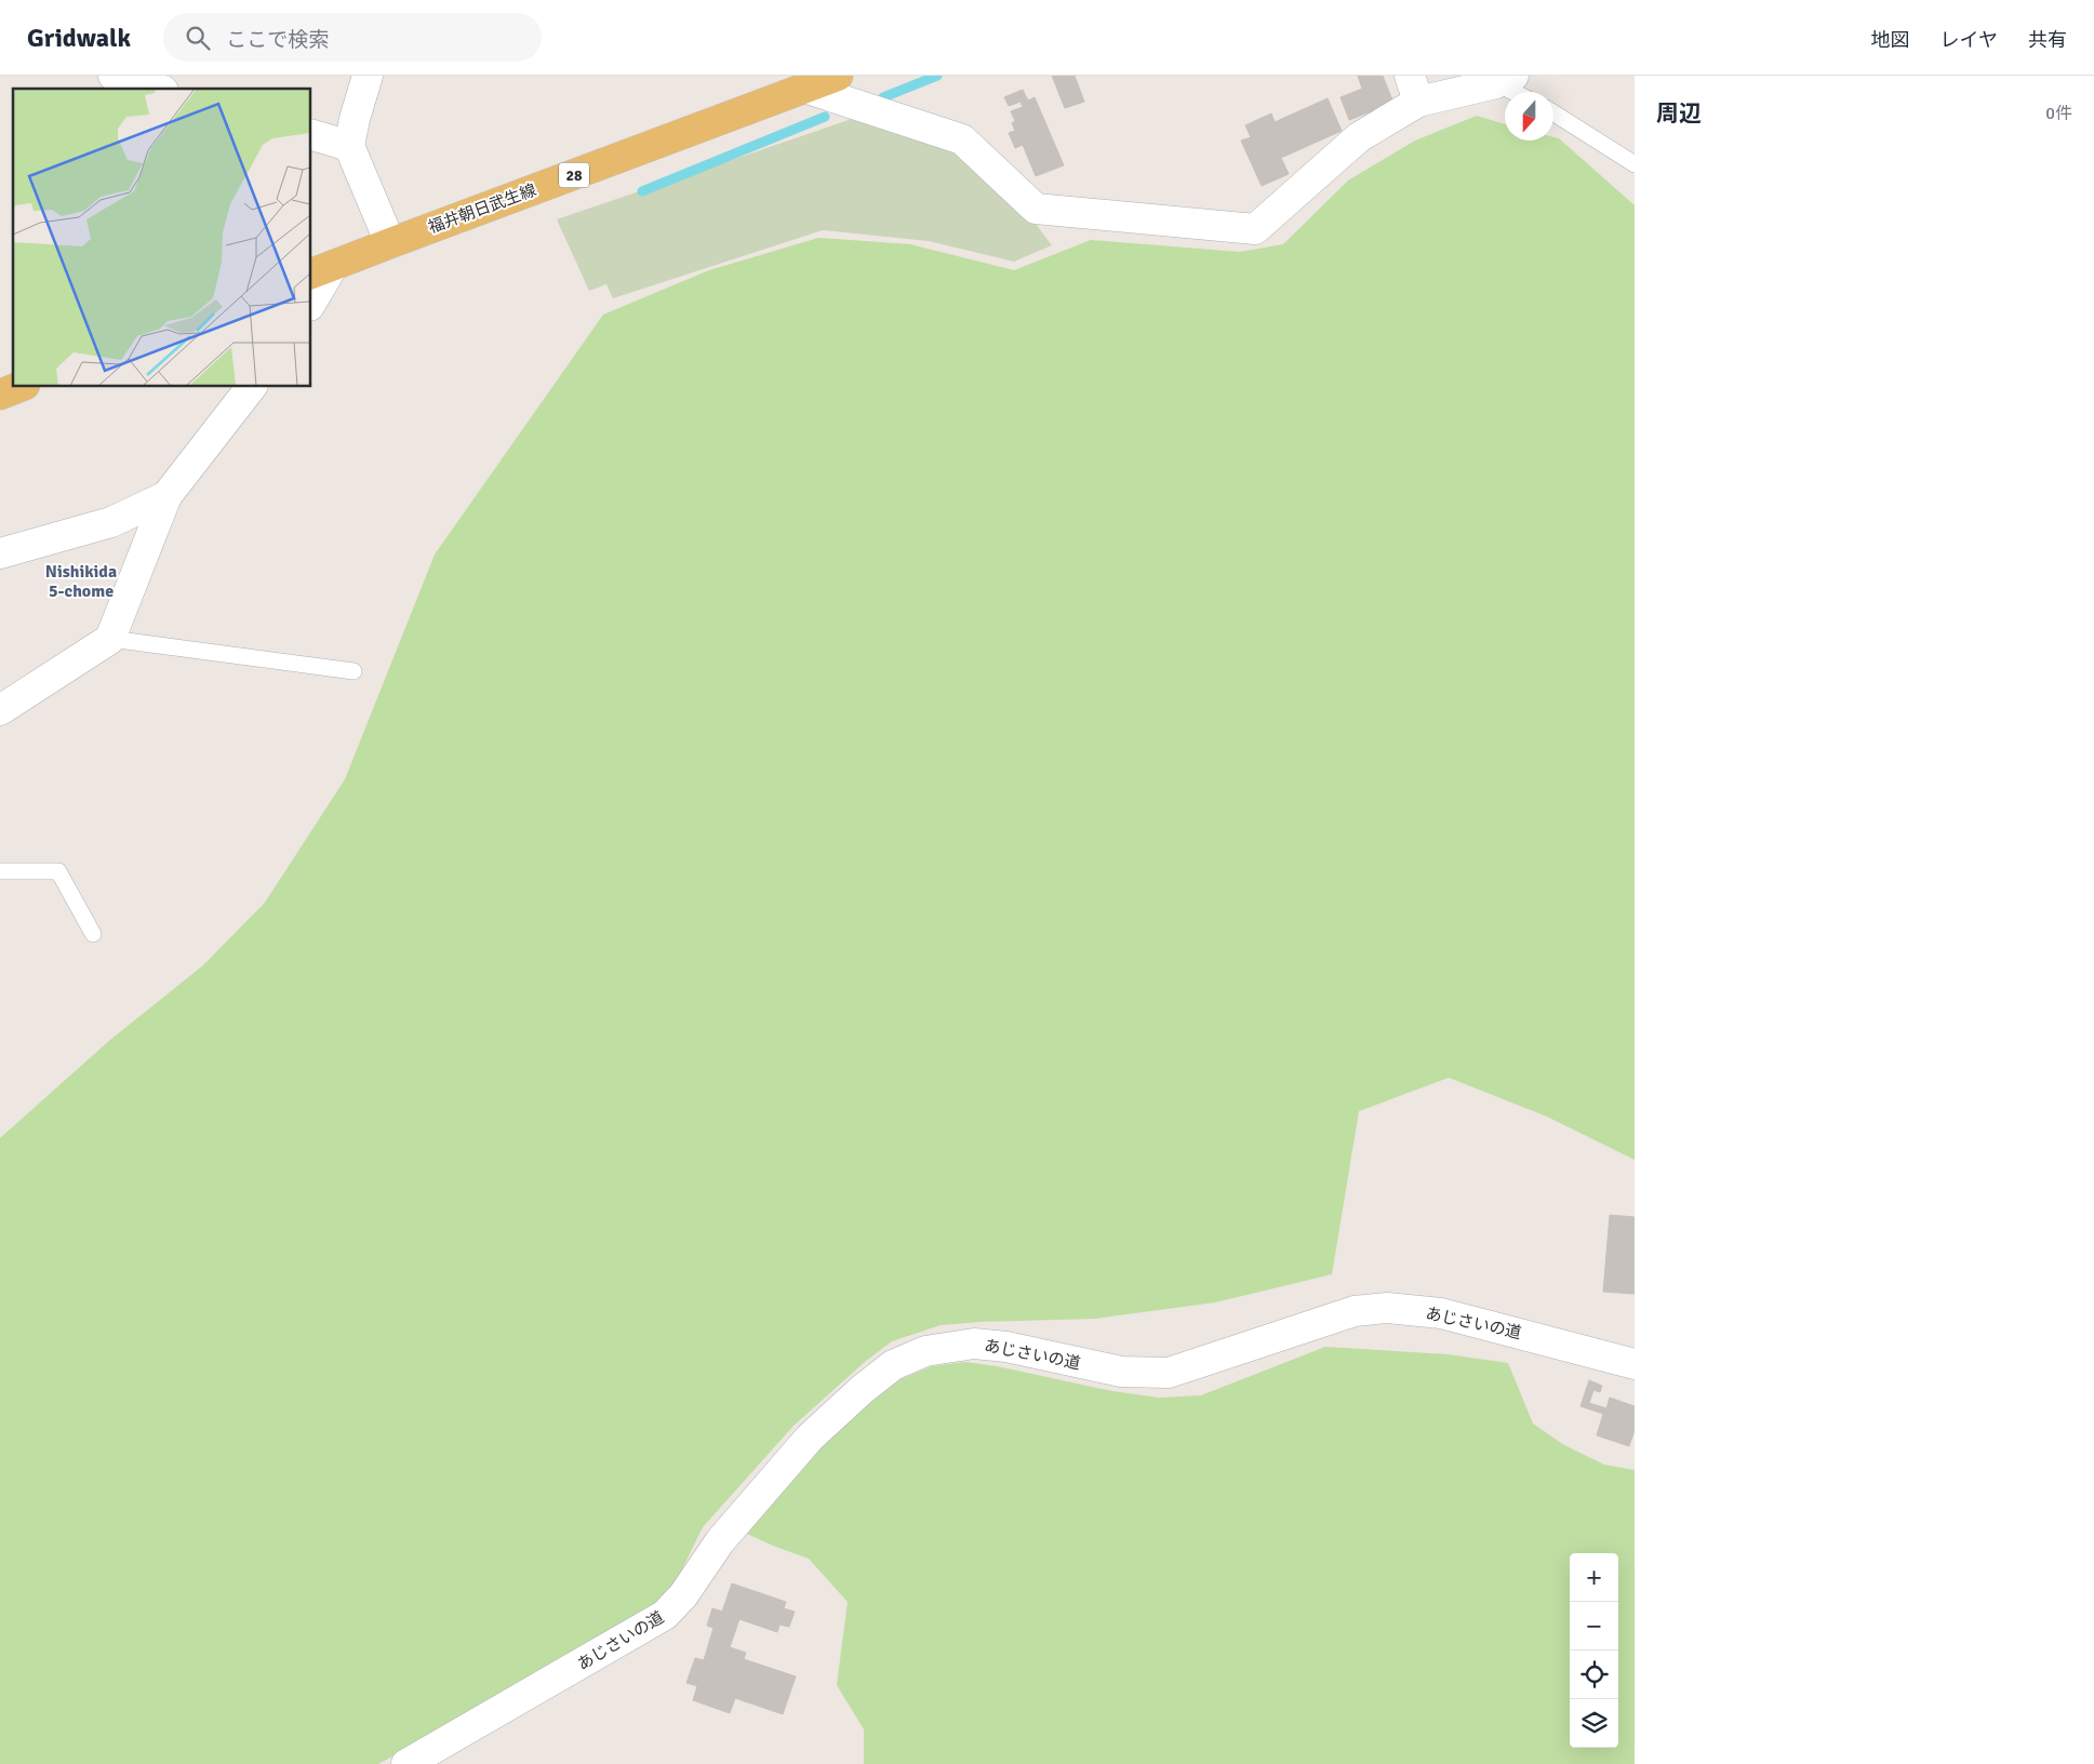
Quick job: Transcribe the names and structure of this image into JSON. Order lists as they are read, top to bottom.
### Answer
{
  "streets": {
    "main road": ["28", "福井朝日武生線"],
    "street": ["あじさいの道"]
  },
  "districts": ["Nishikida 5-chome"],
  "north": "bottom",
  "page": {
    "header": "Gridwalk",
    "search": "ここで検索",
    "nav": ["地図", "レイヤ", "共有"],
    "heading": ["周辺", "0件"],
    "map_buttons": ["+", "−"]
  }
}
